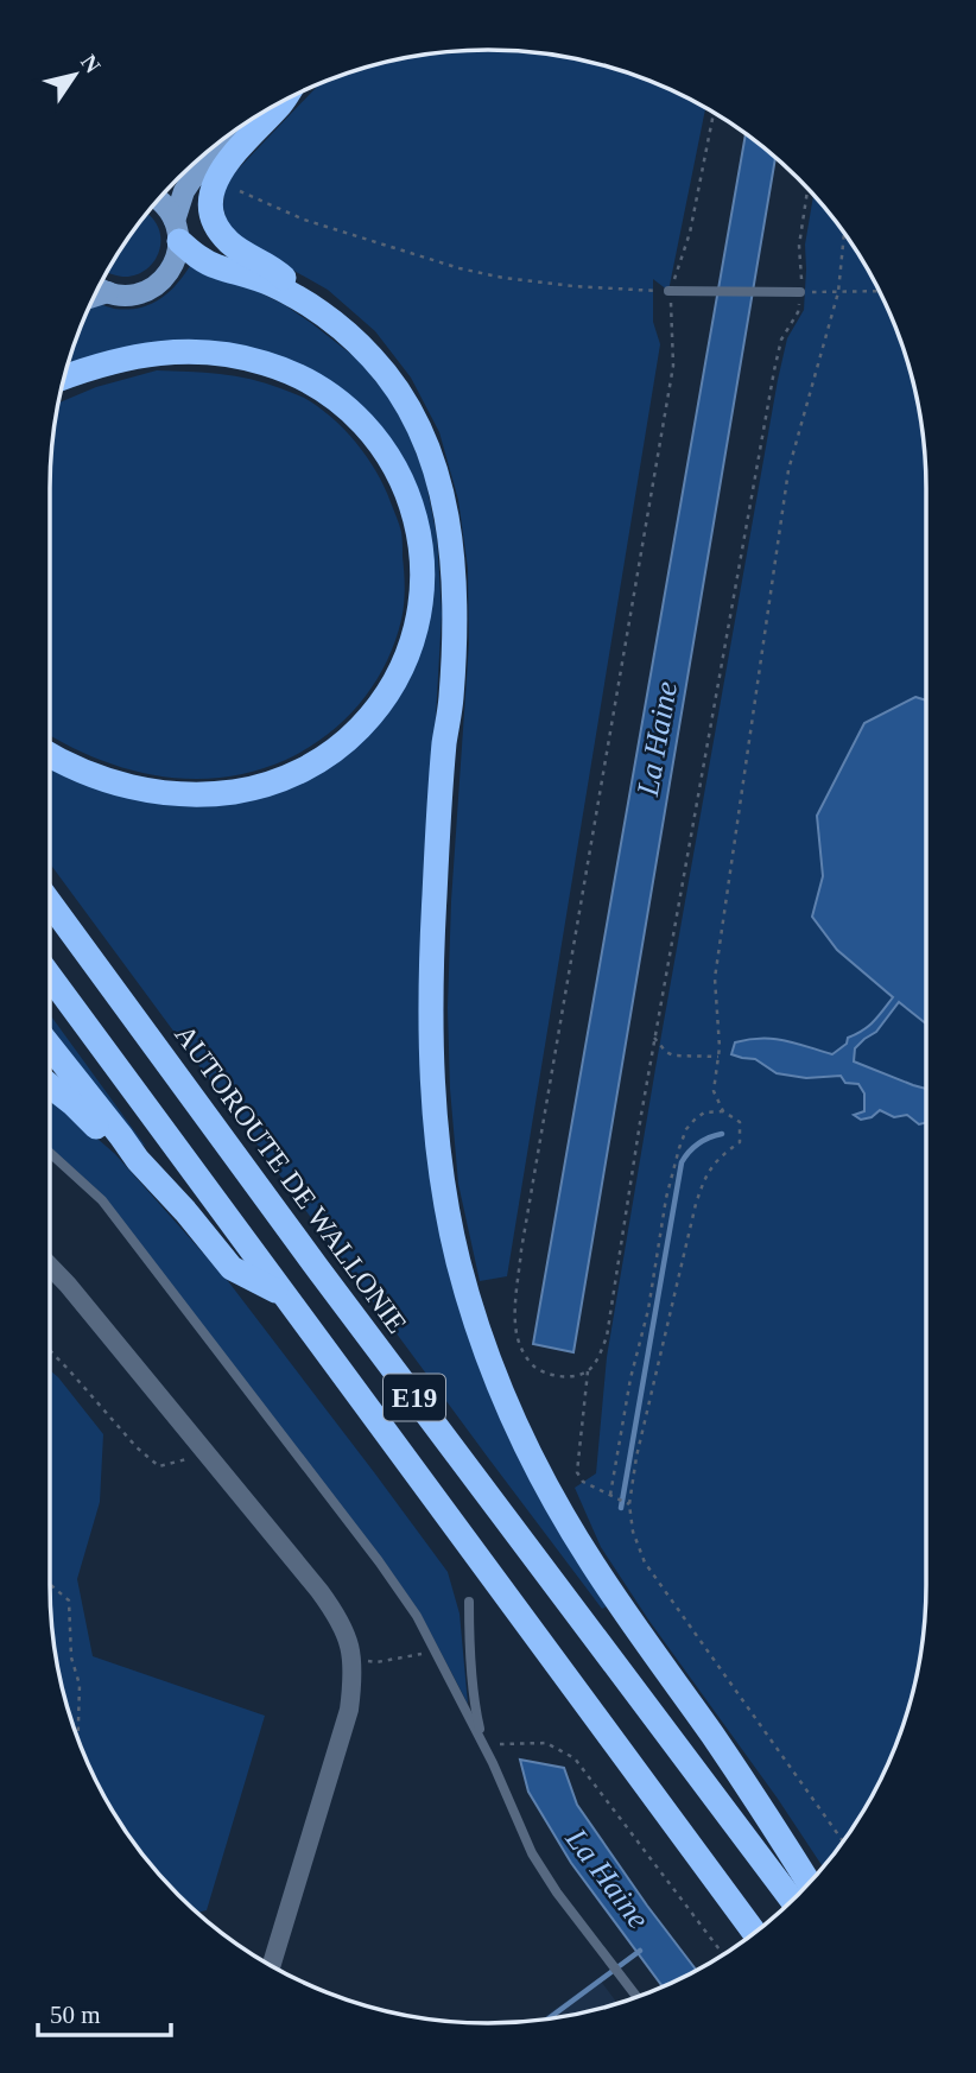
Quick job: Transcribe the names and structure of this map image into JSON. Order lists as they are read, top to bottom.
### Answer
{
  "streets": {
    "highway": ["AUTOROUTE DE WALLONIE", "E19"]
  },
  "water": ["La Haine"],
  "scale_bar": "50 m",
  "north": "top right"
}
